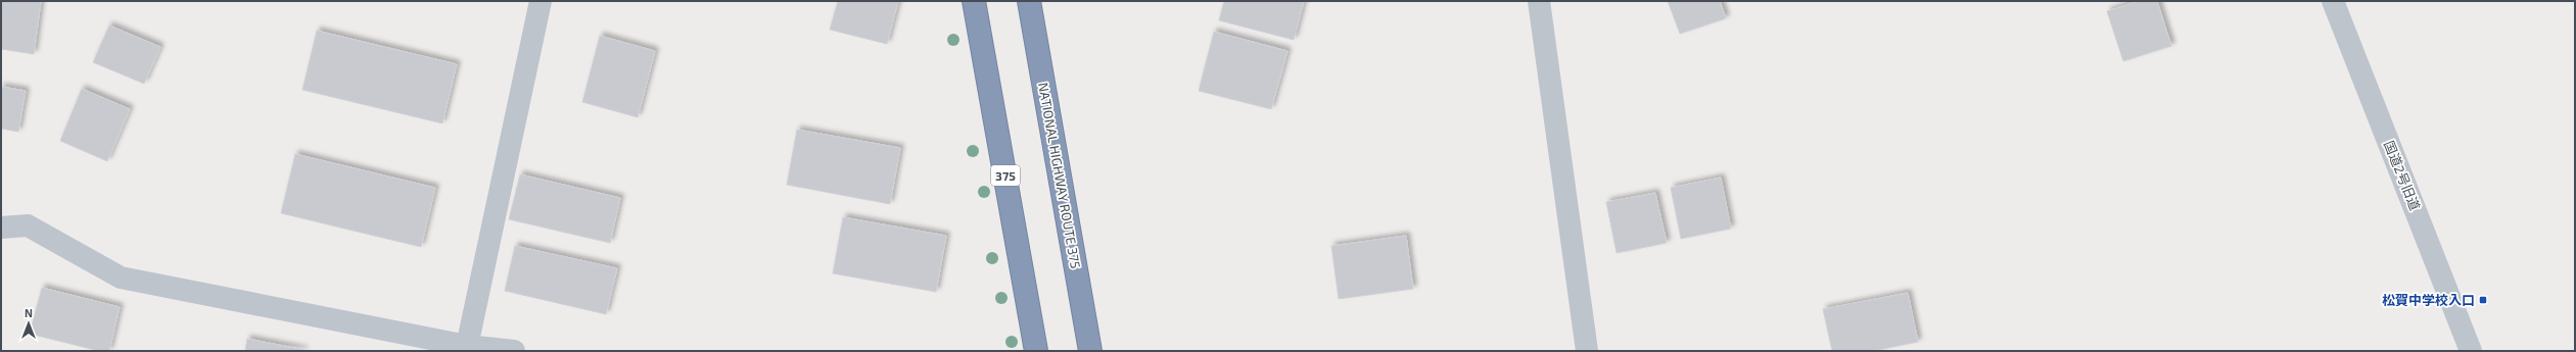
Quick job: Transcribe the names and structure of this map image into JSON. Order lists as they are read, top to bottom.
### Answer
{
  "streets": {
    "highway": ["375", "NATIONAL HIGHWAY ROUTE 375"],
    "street": ["国道2号旧道"]
  },
  "places": {
    "transit": ["松賀中学校入口"]
  },
  "north": "top"
}
